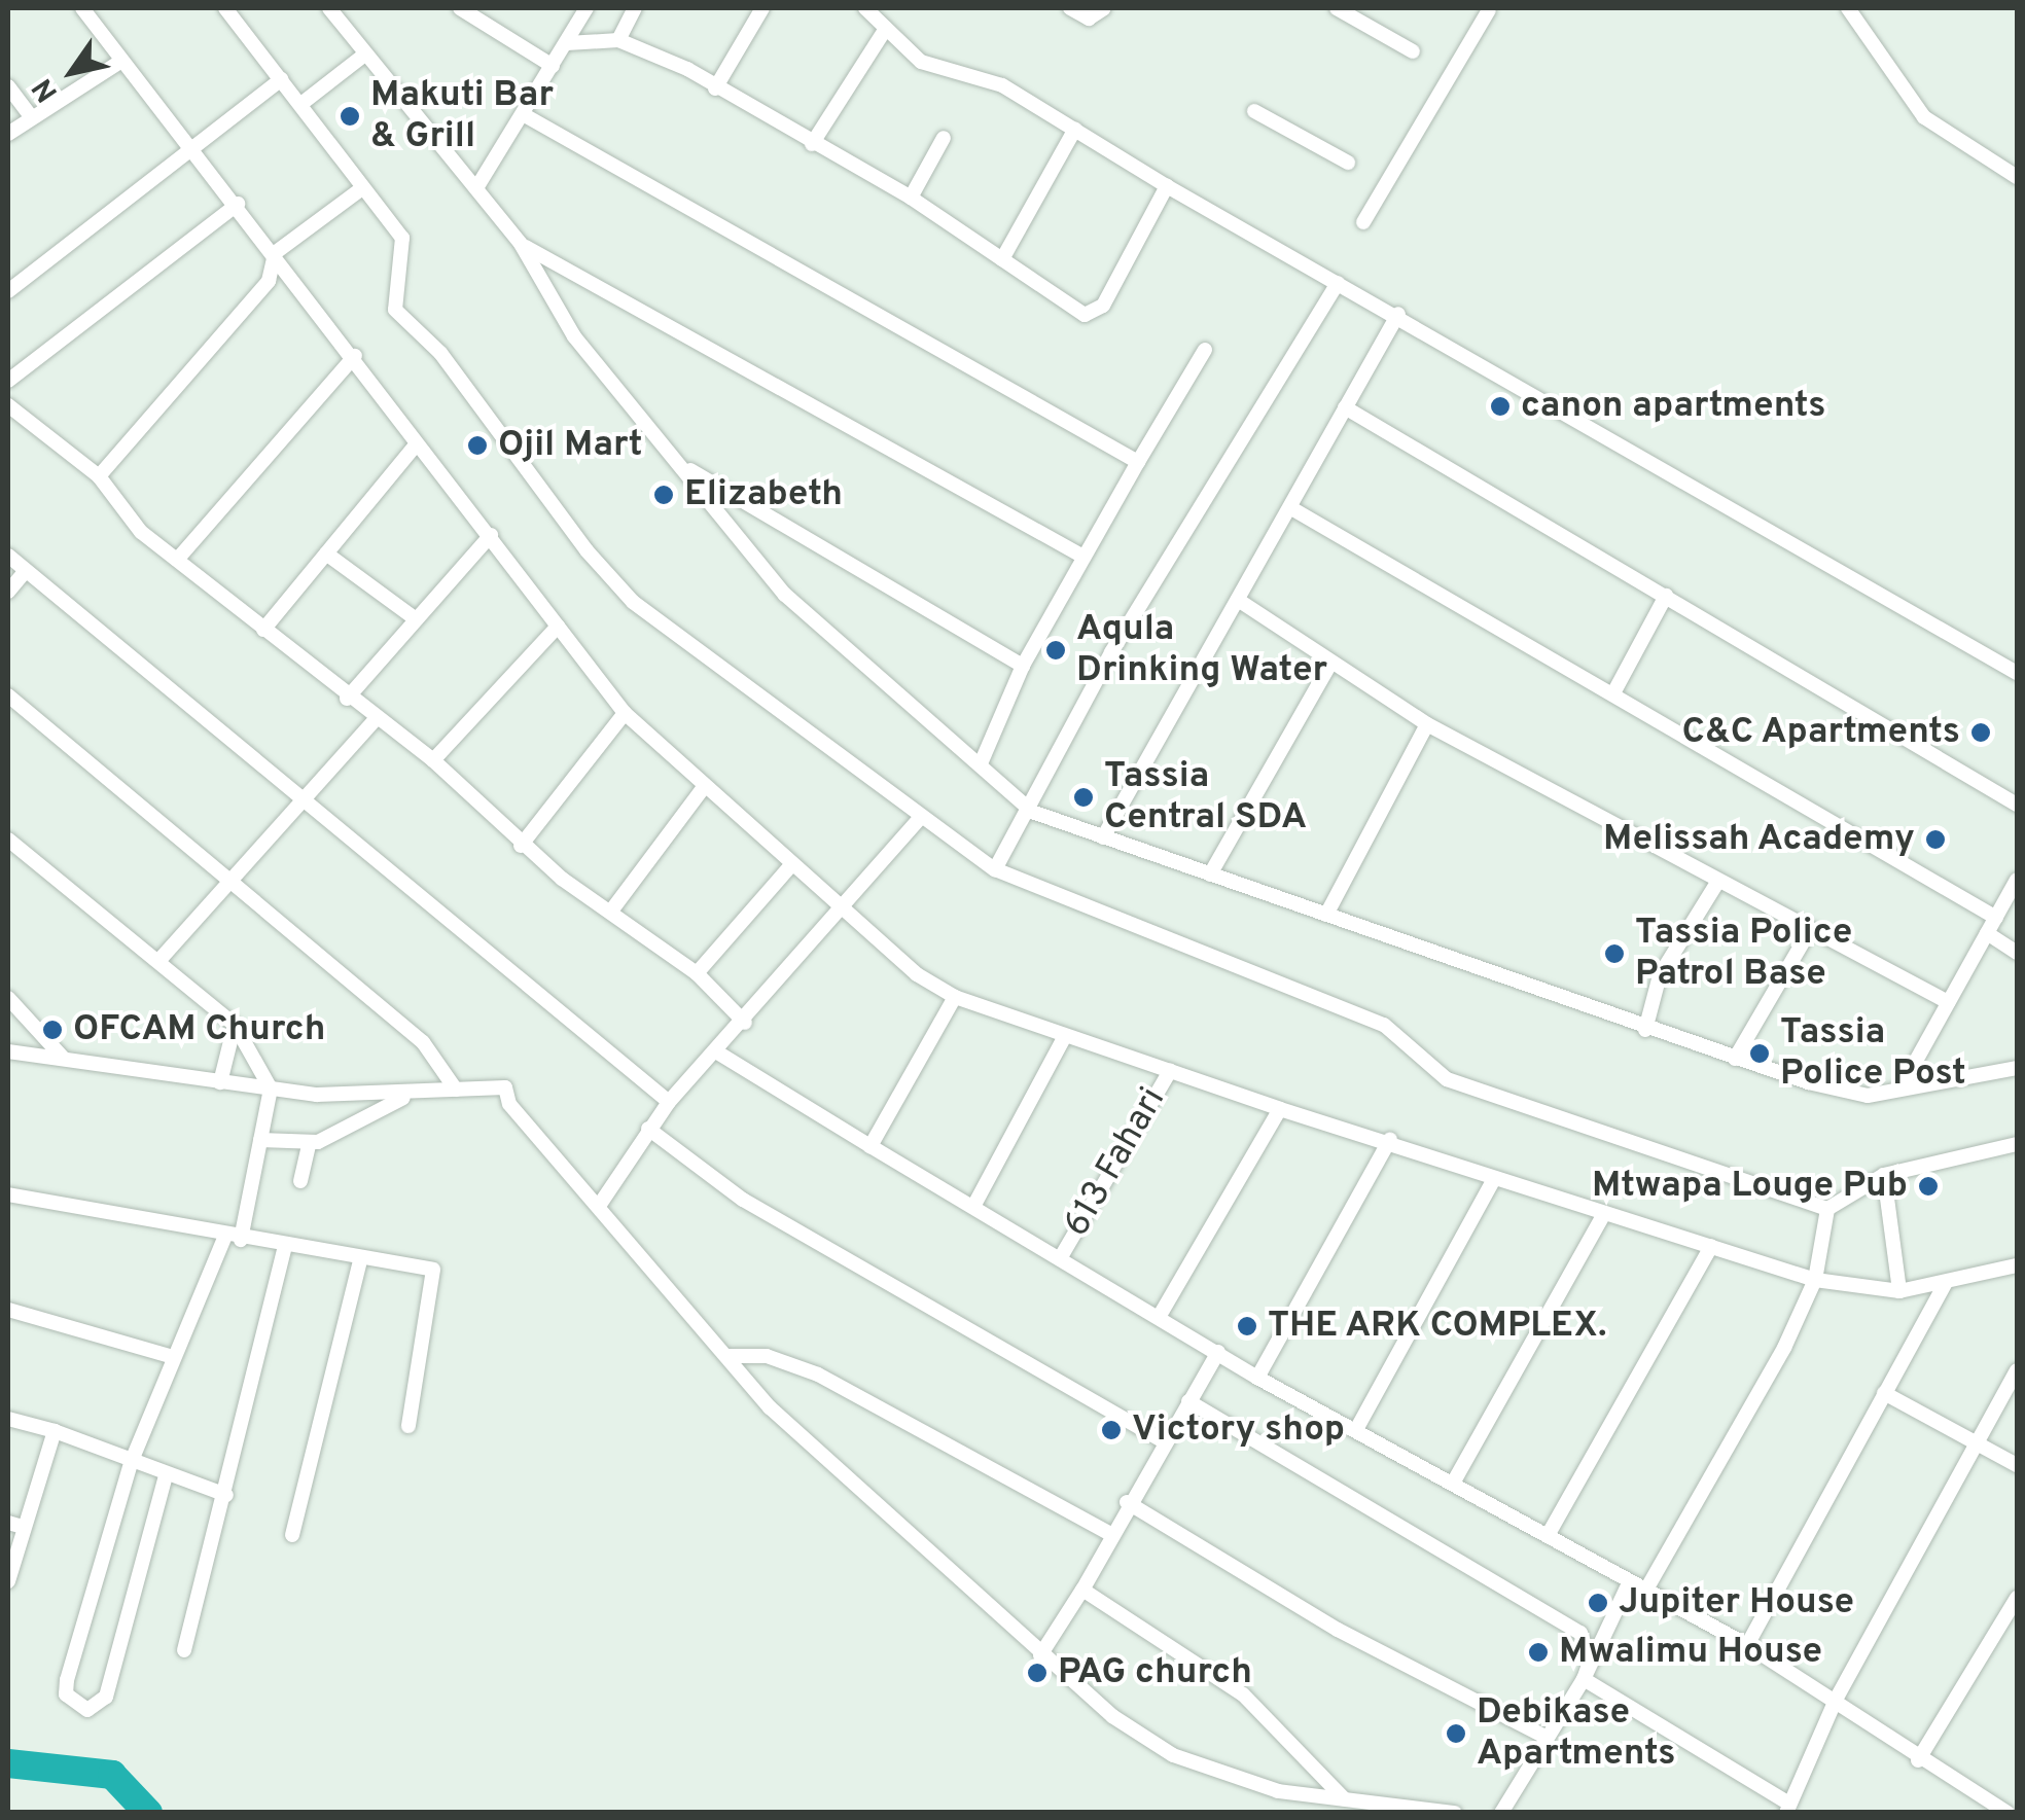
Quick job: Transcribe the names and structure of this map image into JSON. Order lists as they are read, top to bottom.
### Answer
{
  "streets": {
    "street": ["613 Fahari"]
  },
  "places": [
    "Makuti Bar & Grill",
    "canon apartments",
    "Ojil Mart",
    "Elizabeth",
    "Aqula Drinking Water",
    "C&C Apartments",
    "Tassia Central SDA",
    "Melissah Academy",
    "Tassia Police Patrol Base",
    "OFCAM Church",
    "Tassia Police Post",
    "Mtwapa Louge Pub",
    "THE ARK COMPLEX.",
    "Victory shop",
    "Jupiter House",
    "Mwalimu House",
    "PAG church",
    "Debikase Apartments"
  ],
  "north": "bottom left"
}
